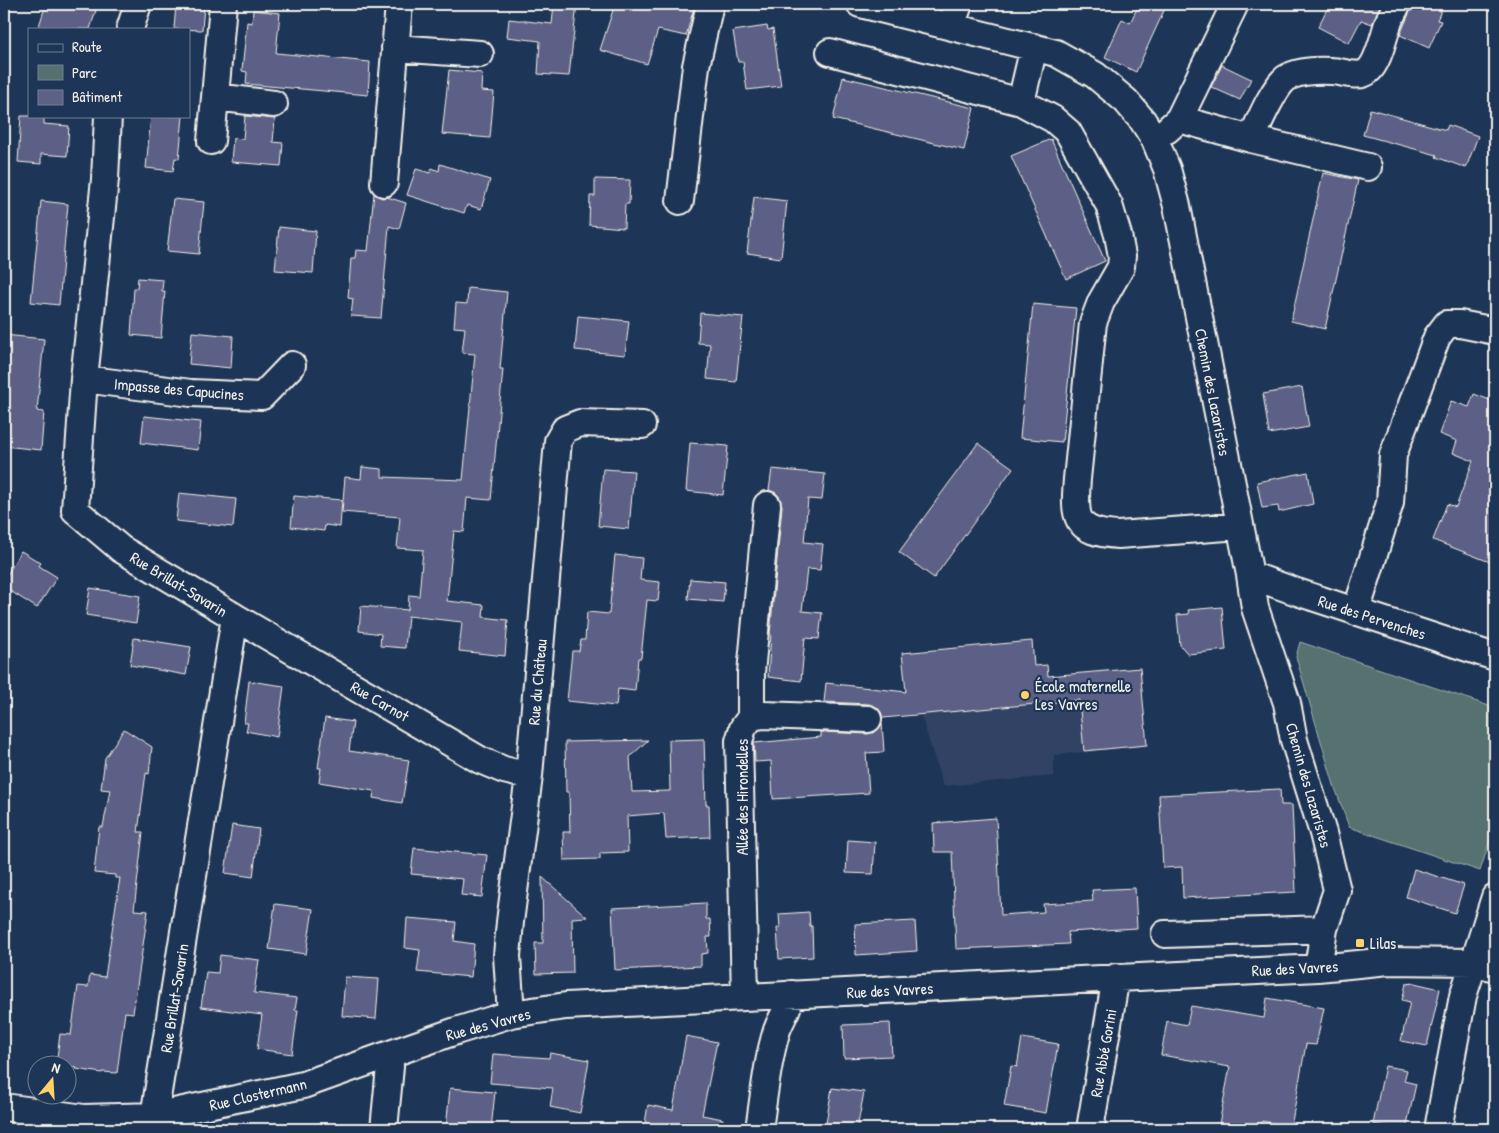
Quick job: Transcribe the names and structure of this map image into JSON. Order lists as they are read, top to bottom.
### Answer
{
  "streets": {
    "street": [
      "Impasse des Capucines",
      "Chemin des Lazaristes",
      "Rue Brillat-Savarin",
      "Rue des Pervenches",
      "Rue du Château",
      "Rue Carnot",
      "Allée des Hirondelles",
      "Rue des Vavres",
      "Rue Abbé Gorini",
      "Rue Clostermann"
    ]
  },
  "crossings": [
    ["Impasse des Capucines", "Rue Brillat-Savarin"],
    ["Chemin des Lazaristes", "Rue des Pervenches"],
    ["Chemin des Lazaristes", "Rue des Vavres"],
    ["Rue Brillat-Savarin", "Rue Carnot"],
    ["Rue Brillat-Savarin", "Rue Clostermann"],
    ["Rue du Château", "Rue Carnot"],
    ["Rue du Château", "Rue des Vavres"],
    ["Allée des Hirondelles", "Rue des Vavres"],
    ["Rue des Vavres", "Rue Abbé Gorini"],
    ["Rue des Vavres", "Rue Clostermann"]
  ],
  "places": {
    "other": ["École maternelle Les Vavres"],
    "transit": ["Lilas"]
  },
  "legend": ["Route", "Parc", "Bâtiment"],
  "north": "top"
}
